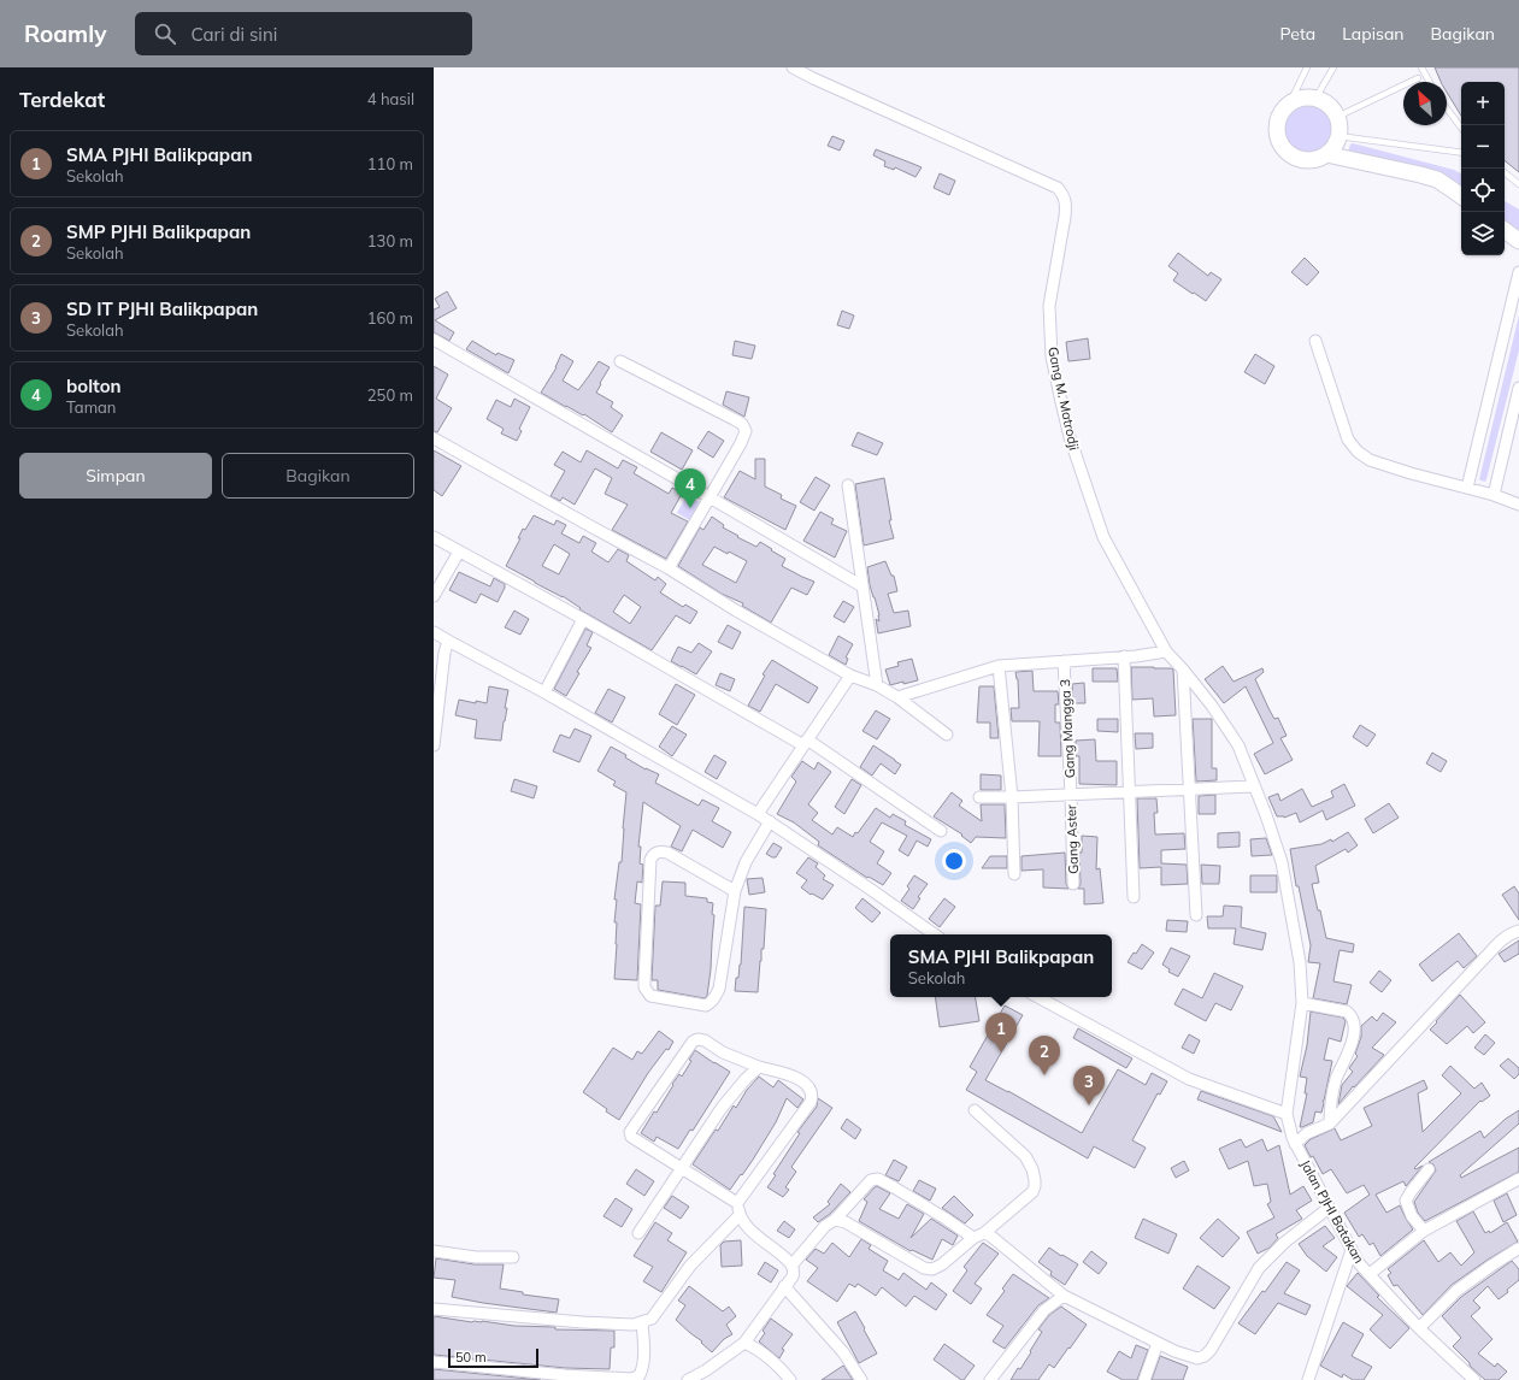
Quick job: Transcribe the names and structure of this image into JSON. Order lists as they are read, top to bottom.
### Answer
{
  "streets": {
    "street": [
      "Gang M. Matrodji",
      "Gang Mangga 3",
      "Gang Aster",
      "Jalan PJHI Batakan"
    ]
  },
  "crossings": [
    ["Gang Mangga 3", "Gang Aster"]
  ],
  "scale_bar": "50 m",
  "north": "top left",
  "page": {
    "header": "Roamly",
    "search": "Cari di sini",
    "nav": ["Peta", "Lapisan", "Bagikan"],
    "heading": ["Terdekat", "4 hasil"],
    "map_buttons": ["+", "−"],
    "list": [
      {
        "mark": "1",
        "name": "SMA PJHI Balikpapan",
        "note": "Sekolah",
        "value": "110 m"
      },
      {
        "mark": "2",
        "name": "SMP PJHI Balikpapan",
        "note": "Sekolah",
        "value": "130 m"
      },
      {
        "mark": "3",
        "name": "SD IT PJHI Balikpapan",
        "note": "Sekolah",
        "value": "160 m"
      },
      {
        "mark": "4",
        "name": "bolton",
        "note": "Taman",
        "value": "250 m"
      }
    ],
    "buttons": ["Simpan", "Bagikan"],
    "pins": [
      "4",
      "1",
      "2",
      "3"
    ],
    "popup": ["SMA PJHI Balikpapan", "Sekolah"],
    "scale": "50 m"
  }
}
